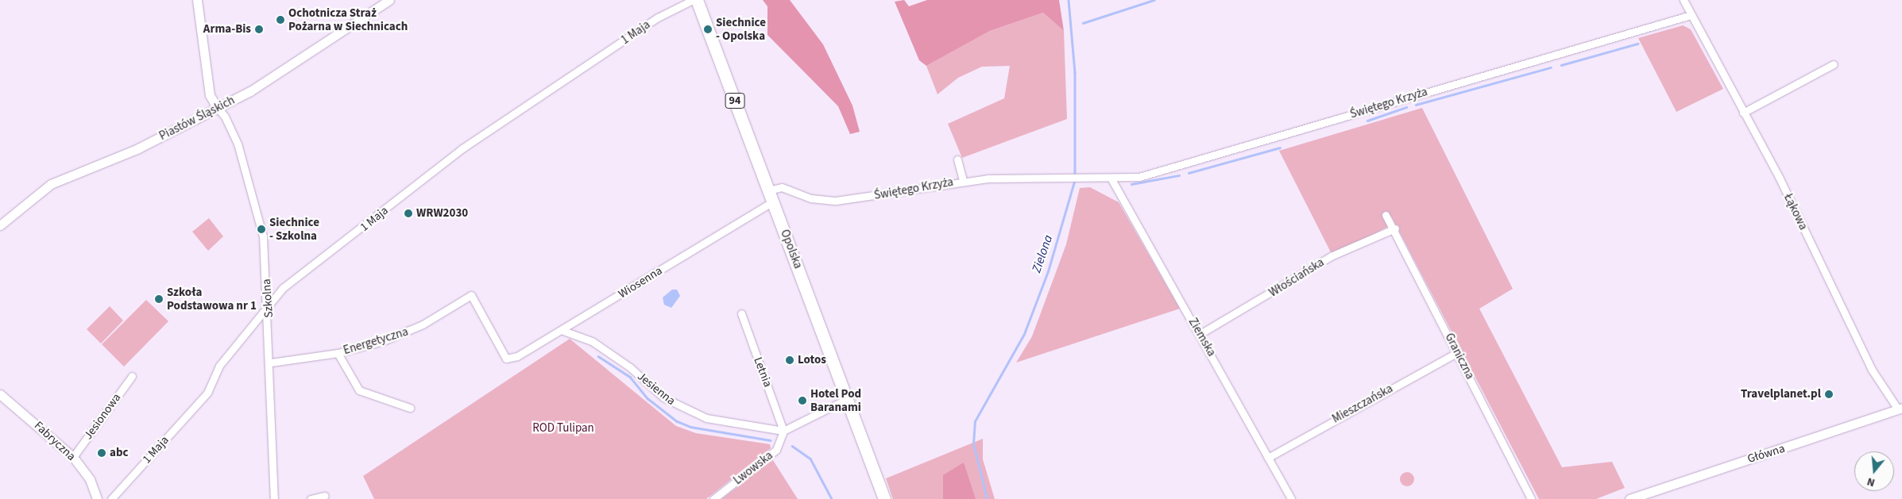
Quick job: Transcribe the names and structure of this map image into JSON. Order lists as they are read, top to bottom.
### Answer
{
  "streets": {
    "main road": ["94", "Opolska"],
    "street": [
      "1 Maja",
      "Świętego Krzyża",
      "Piastów Śląskich",
      "Łąkowa",
      "Włościańska",
      "Wiosenna",
      "Szkolna",
      "Ziemska",
      "Energetyczna",
      "Graniczna",
      "Letnia",
      "Jesienna",
      "Mieszczańska",
      "Jesionowa",
      "Fabryczna",
      "Główna",
      "Lwowska"
    ]
  },
  "crossings": [
    ["1 Maja", "Szkolna"],
    ["Świętego Krzyża", "Łąkowa"],
    ["Świętego Krzyża", "Opolska"],
    ["Świętego Krzyża", "Ziemska"],
    ["Piastów Śląskich", "Szkolna"],
    ["Łąkowa", "Główna"],
    ["Opolska", "Wiosenna"],
    ["Włościańska", "Ziemska"],
    ["Włościańska", "Graniczna"],
    ["Wiosenna", "Energetyczna"],
    ["Wiosenna", "Jesienna"],
    ["Szkolna", "Energetyczna"],
    ["Ziemska", "Mieszczańska"],
    ["Graniczna", "Mieszczańska"],
    ["Letnia", "Jesienna"],
    ["Letnia", "Lwowska"],
    ["Jesienna", "Lwowska"],
    ["Jesionowa", "Fabryczna"]
  ],
  "water": ["Zielona"],
  "parks": ["ROD Tulipan"],
  "places": [
    "Ochotnicza Straż Pożarna w Siechnicach",
    "Arma-Bis",
    "Siechnice - Opolska",
    "WRW2030",
    "Siechnice - Szkolna",
    "Szkoła Podstawowa nr 1",
    "Lotos",
    "Travelplanet.pl",
    "Hotel Pod Baranami",
    "abc"
  ],
  "north": "bottom"
}
